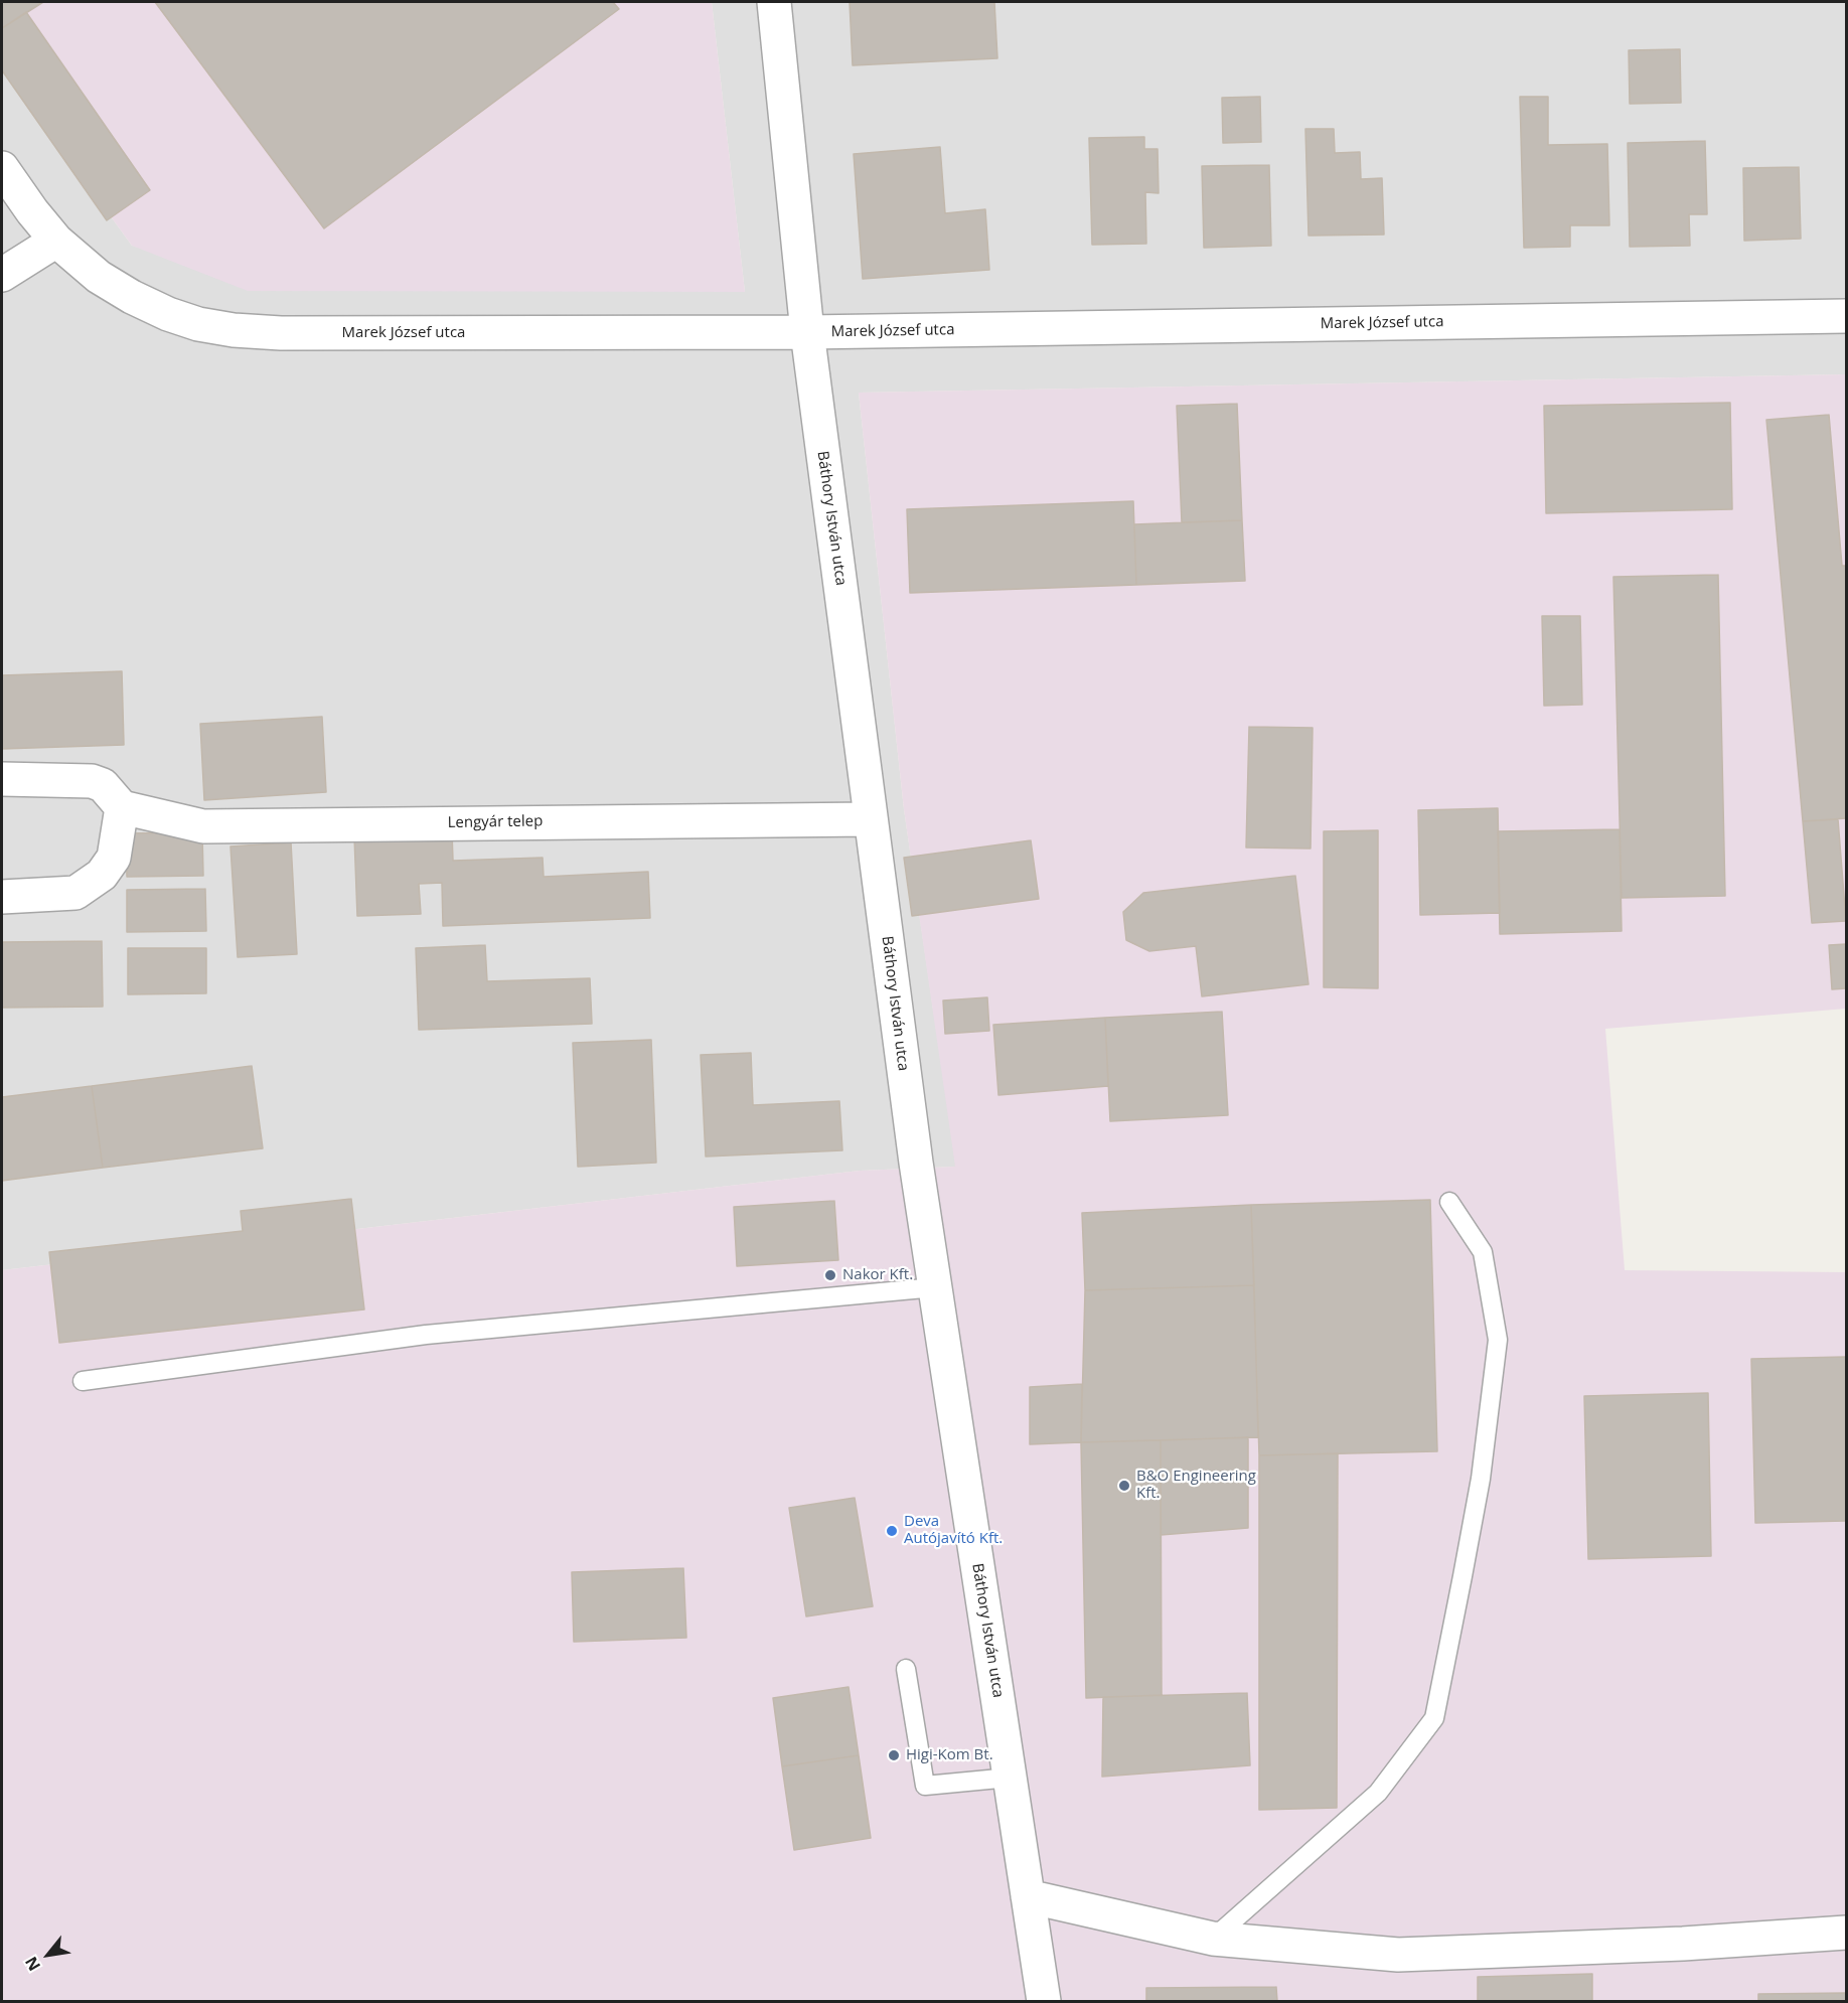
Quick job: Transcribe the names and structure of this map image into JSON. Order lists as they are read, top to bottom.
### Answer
{
  "streets": {
    "street": ["Marek József utca", "Báthory István utca", "Lengyár telep"]
  },
  "crossings": [
    ["Marek József utca", "Báthory István utca"],
    ["Báthory István utca", "Lengyár telep"]
  ],
  "places": [
    "Nakor Kft.",
    "B&O Engineering Kft.",
    "Deva Autójavító Kft.",
    "Higi-Kom Bt."
  ],
  "north": "bottom left"
}
